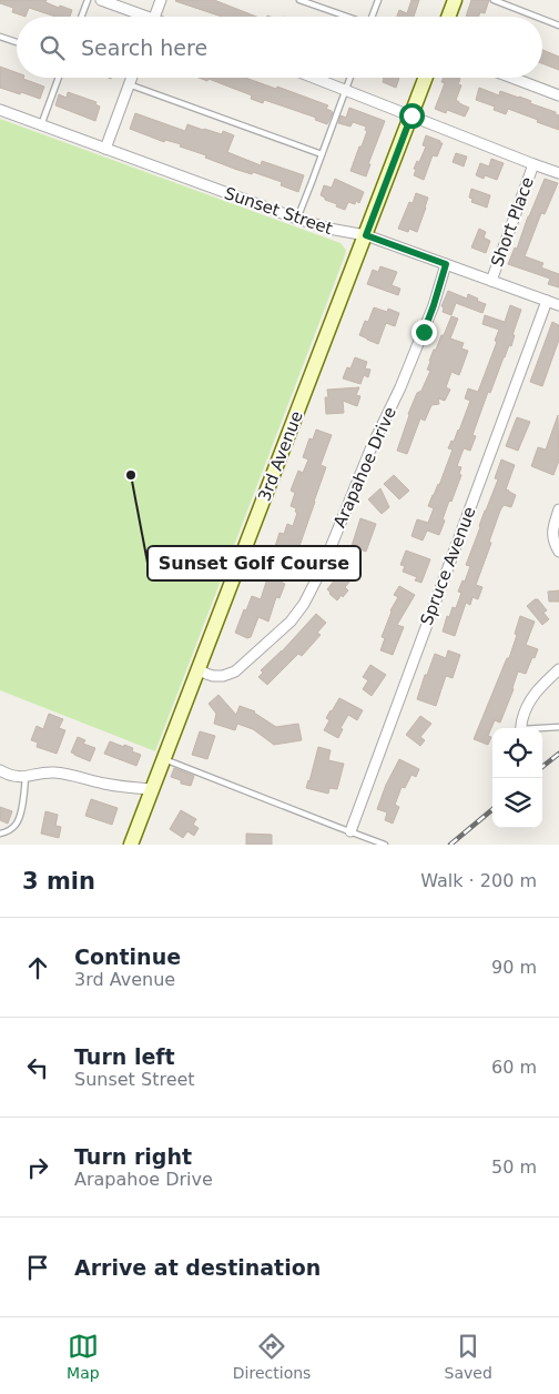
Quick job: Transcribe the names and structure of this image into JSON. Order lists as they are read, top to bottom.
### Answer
{
  "streets": {
    "street": [
      "Sunset Street",
      "Short Place",
      "3rd Avenue",
      "Arapahoe Drive",
      "Spruce Avenue"
    ]
  },
  "crossings": [
    ["Sunset Street", "Short Place"],
    ["Sunset Street", "3rd Avenue"],
    ["Sunset Street", "Arapahoe Drive"],
    ["Sunset Street", "Spruce Avenue"],
    ["3rd Avenue", "Arapahoe Drive"]
  ],
  "places": ["Sunset Golf Course"],
  "page": {
    "search": "Search here",
    "heading": ["3 min", "Walk · 200 m"],
    "list": [
      ["Continue", "3rd Avenue", "90 m"],
      ["Turn left", "Sunset Street", "60 m"],
      ["Turn right", "Arapahoe Drive", "50 m"],
      "Arrive at destination"
    ],
    "nav": ["Map", "Directions", "Saved"]
  }
}
